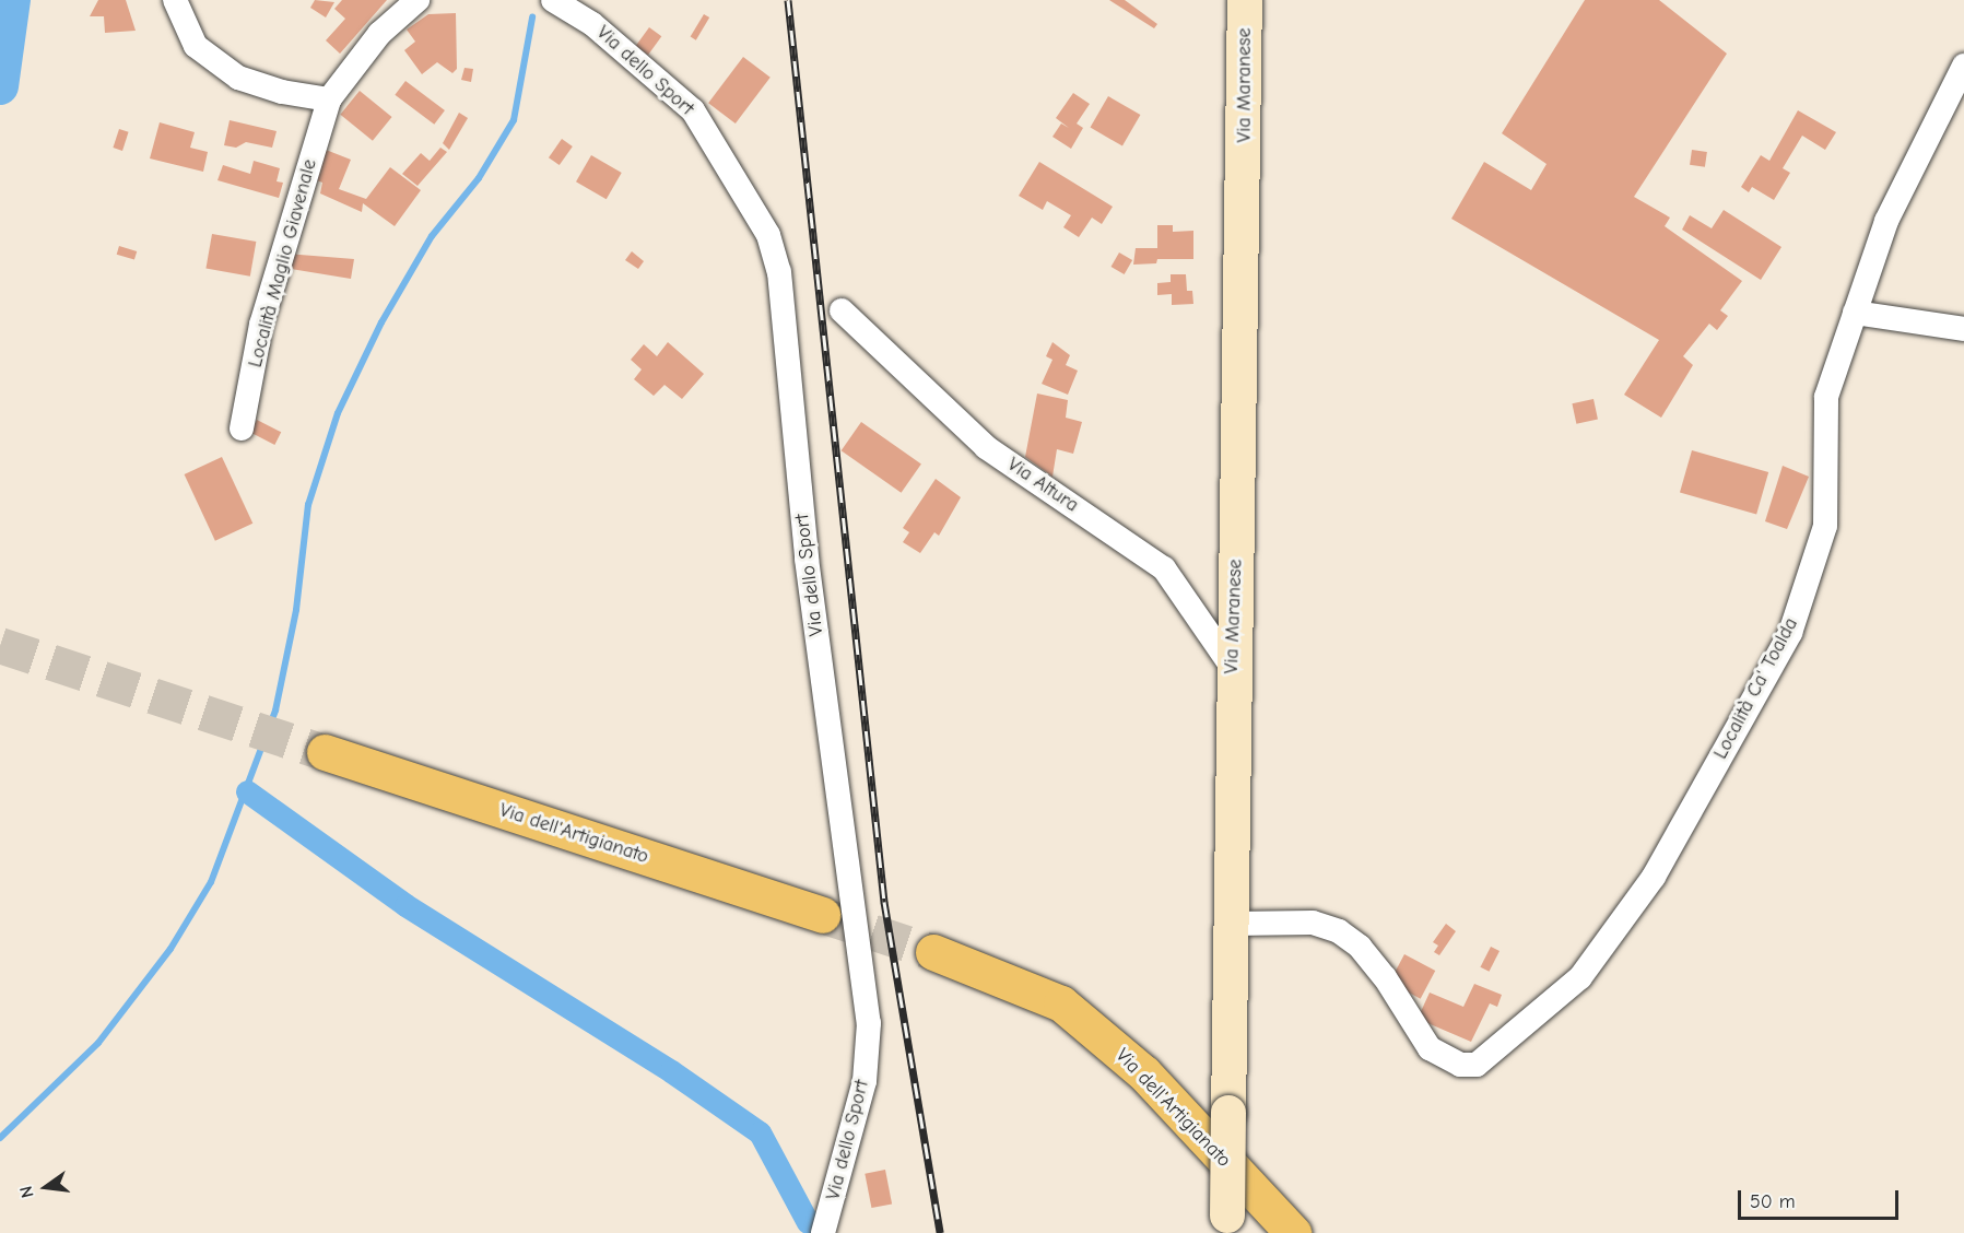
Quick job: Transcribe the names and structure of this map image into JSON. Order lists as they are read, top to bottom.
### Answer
{
  "streets": {
    "highway": ["Via dell'Artigianato"],
    "main road": ["Via Maranese"],
    "street": [
      "Via dello Sport",
      "Località Maglio Giavenale",
      "Via Altura",
      "Località Ca' Toalda"
    ]
  },
  "crossings": [
    ["Via Maranese", "Via Altura"],
    ["Via Maranese", "Località Ca' Toalda"]
  ],
  "scale_bar": "50 m",
  "north": "left"
}
